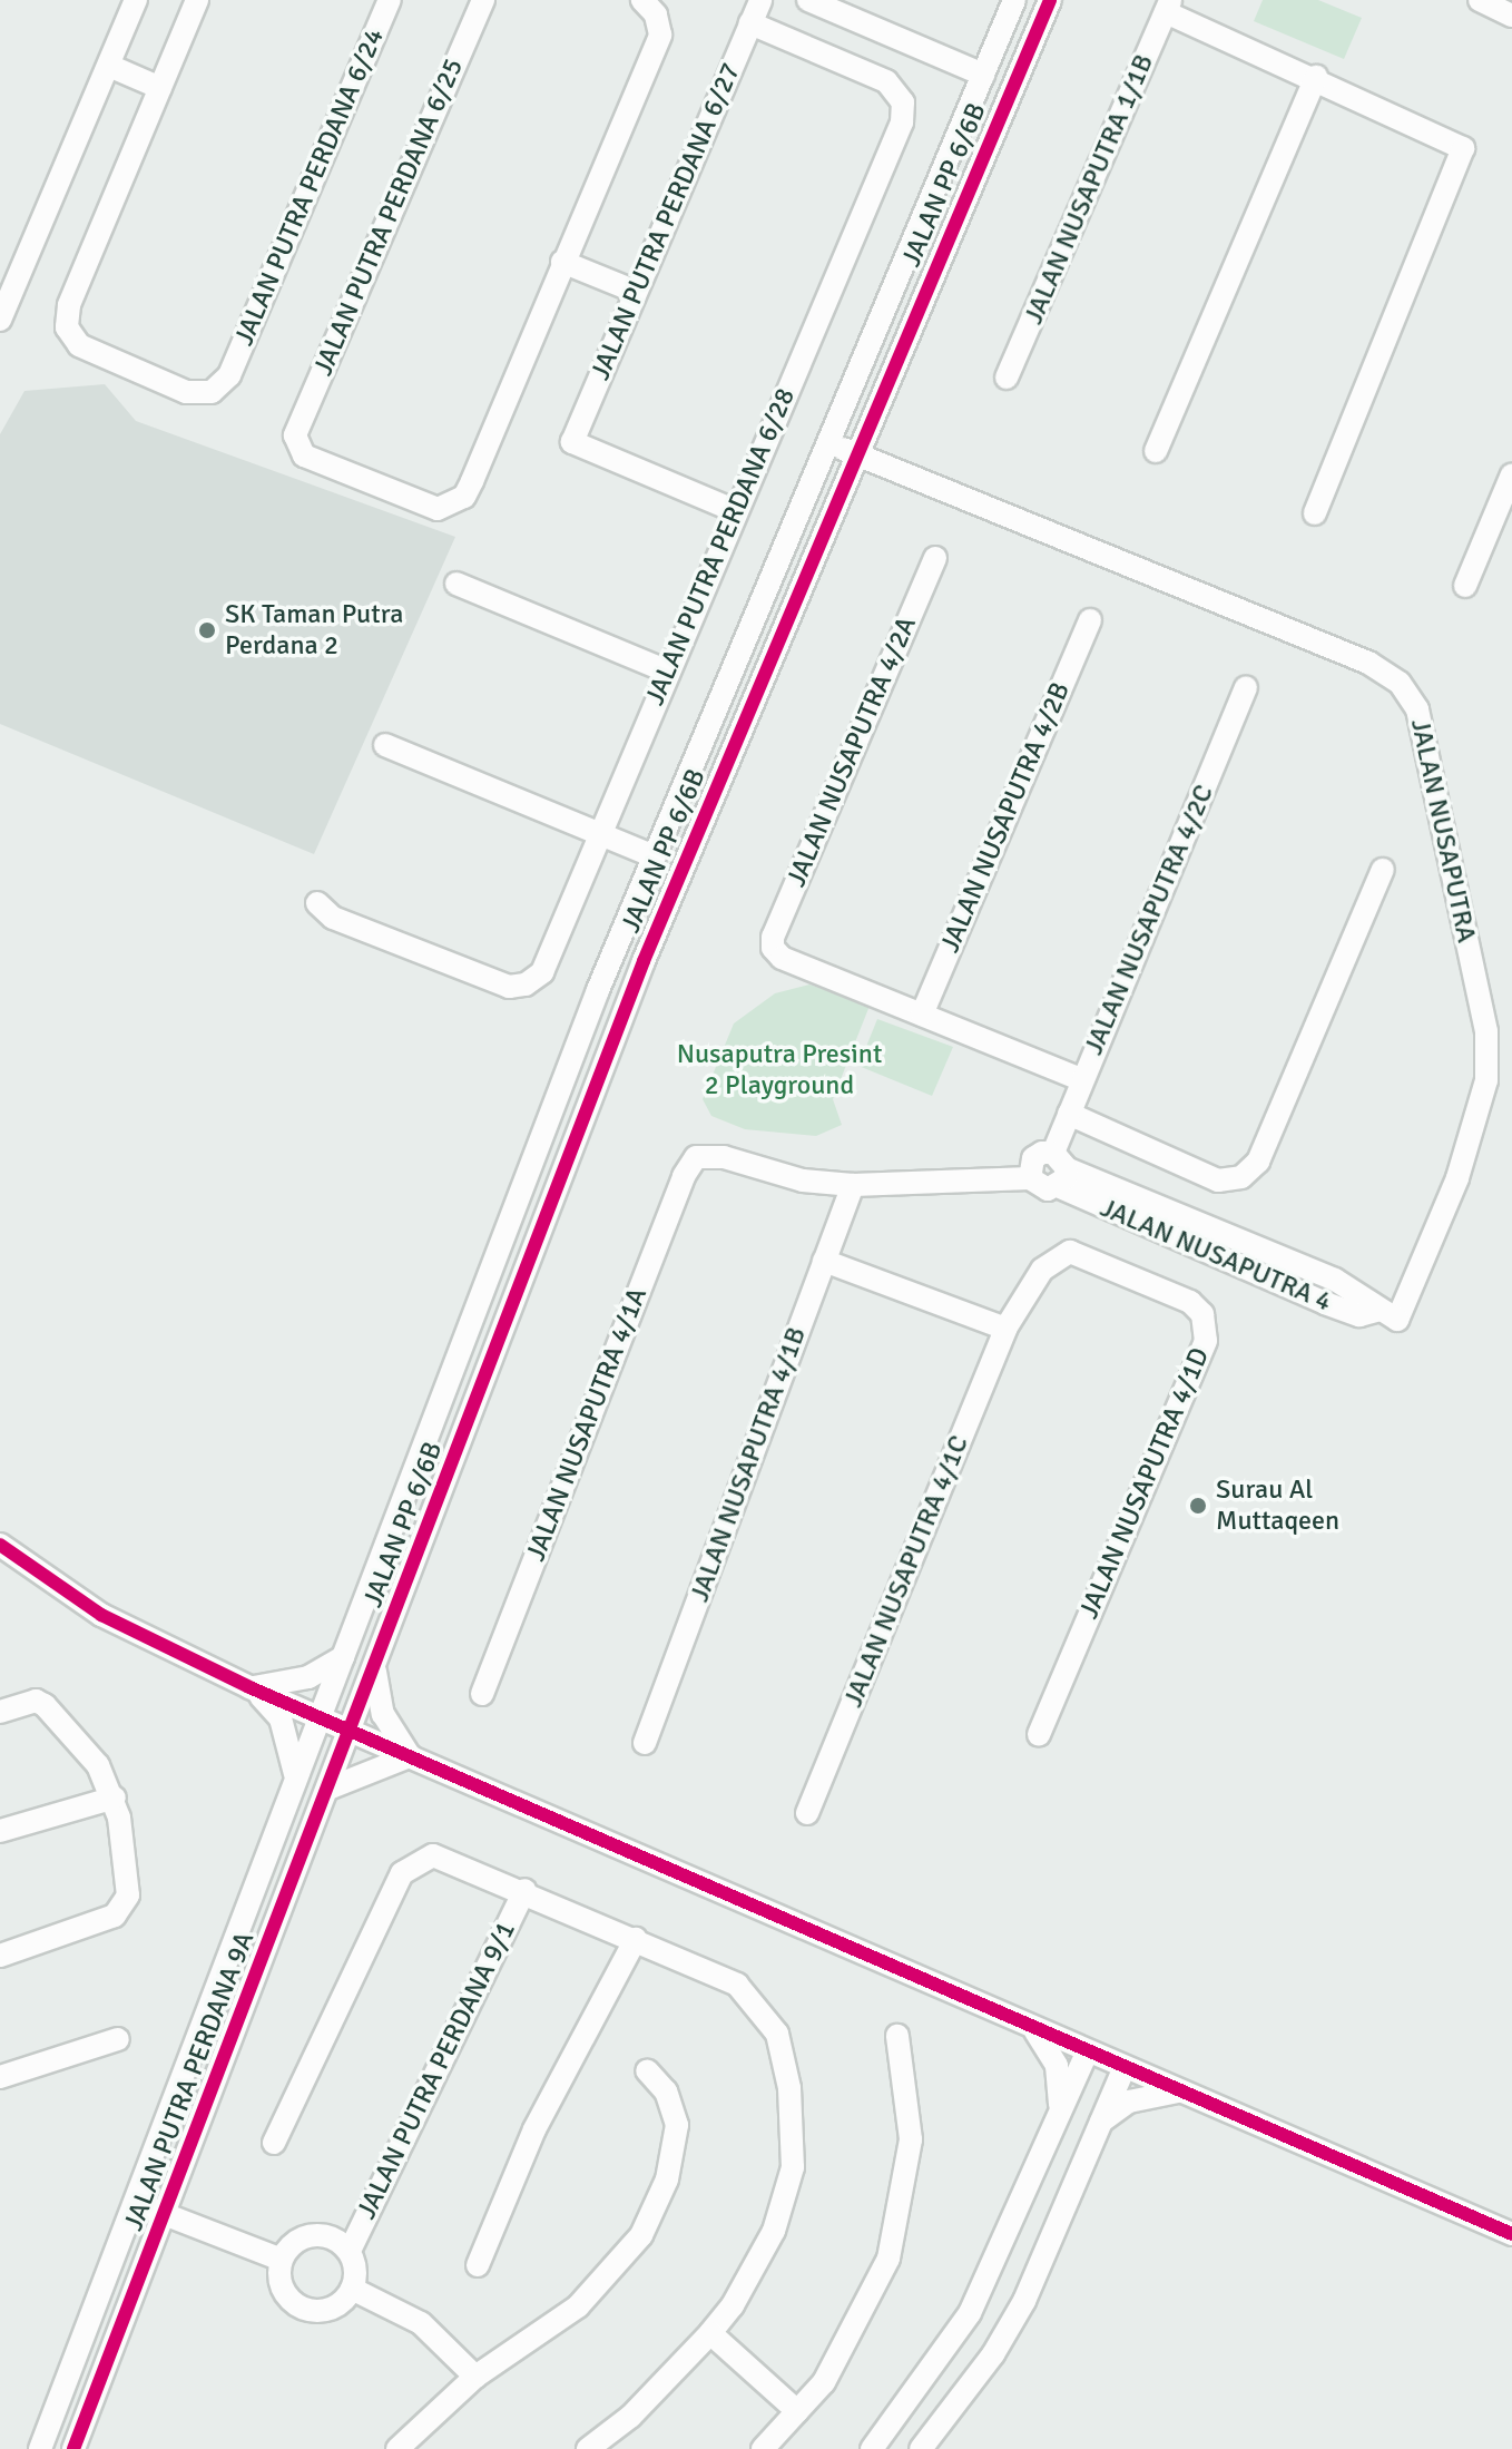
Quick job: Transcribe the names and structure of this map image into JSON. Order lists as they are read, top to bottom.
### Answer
{
  "streets": {
    "street": [
      "JALAN PP 6/6B",
      "JALAN PUTRA PERDANA 6/24",
      "JALAN NUSAPUTRA 1/1B",
      "JALAN PUTRA PERDANA 6/25",
      "JALAN PUTRA PERDANA 6/27",
      "JALAN PUTRA PERDANA 6/28",
      "JALAN NUSAPUTRA 4/2A",
      "JALAN NUSAPUTRA 4/2B",
      "JALAN NUSAPUTRA",
      "JALAN NUSAPUTRA 4/2C",
      "JALAN NUSAPUTRA 4",
      "JALAN NUSAPUTRA 4/1A",
      "JALAN NUSAPUTRA 4/1B",
      "JALAN NUSAPUTRA 4/1D",
      "JALAN NUSAPUTRA 4/1C",
      "JALAN PUTRA PERDANA 9/1",
      "JALAN PUTRA PERDANA 9A"
    ]
  },
  "crossings": [
    ["JALAN PP 6/6B", "JALAN NUSAPUTRA"],
    ["JALAN PP 6/6B", "JALAN PUTRA PERDANA 9A"],
    ["JALAN PUTRA PERDANA 6/27", "JALAN PUTRA PERDANA 6/28"],
    ["JALAN NUSAPUTRA 4/2A", "JALAN NUSAPUTRA 4/2B"],
    ["JALAN NUSAPUTRA", "JALAN NUSAPUTRA 4"],
    ["JALAN NUSAPUTRA 4/2C", "JALAN NUSAPUTRA 4"],
    ["JALAN NUSAPUTRA 4", "JALAN NUSAPUTRA 4/1A"],
    ["JALAN NUSAPUTRA 4", "JALAN NUSAPUTRA 4/1B"],
    ["JALAN NUSAPUTRA 4/1D", "JALAN NUSAPUTRA 4/1C"]
  ],
  "parks": ["Nusaputra Presint 2 Playground"],
  "places": ["SK Taman Putra Perdana 2", "Surau Al Muttaqeen"]
}
